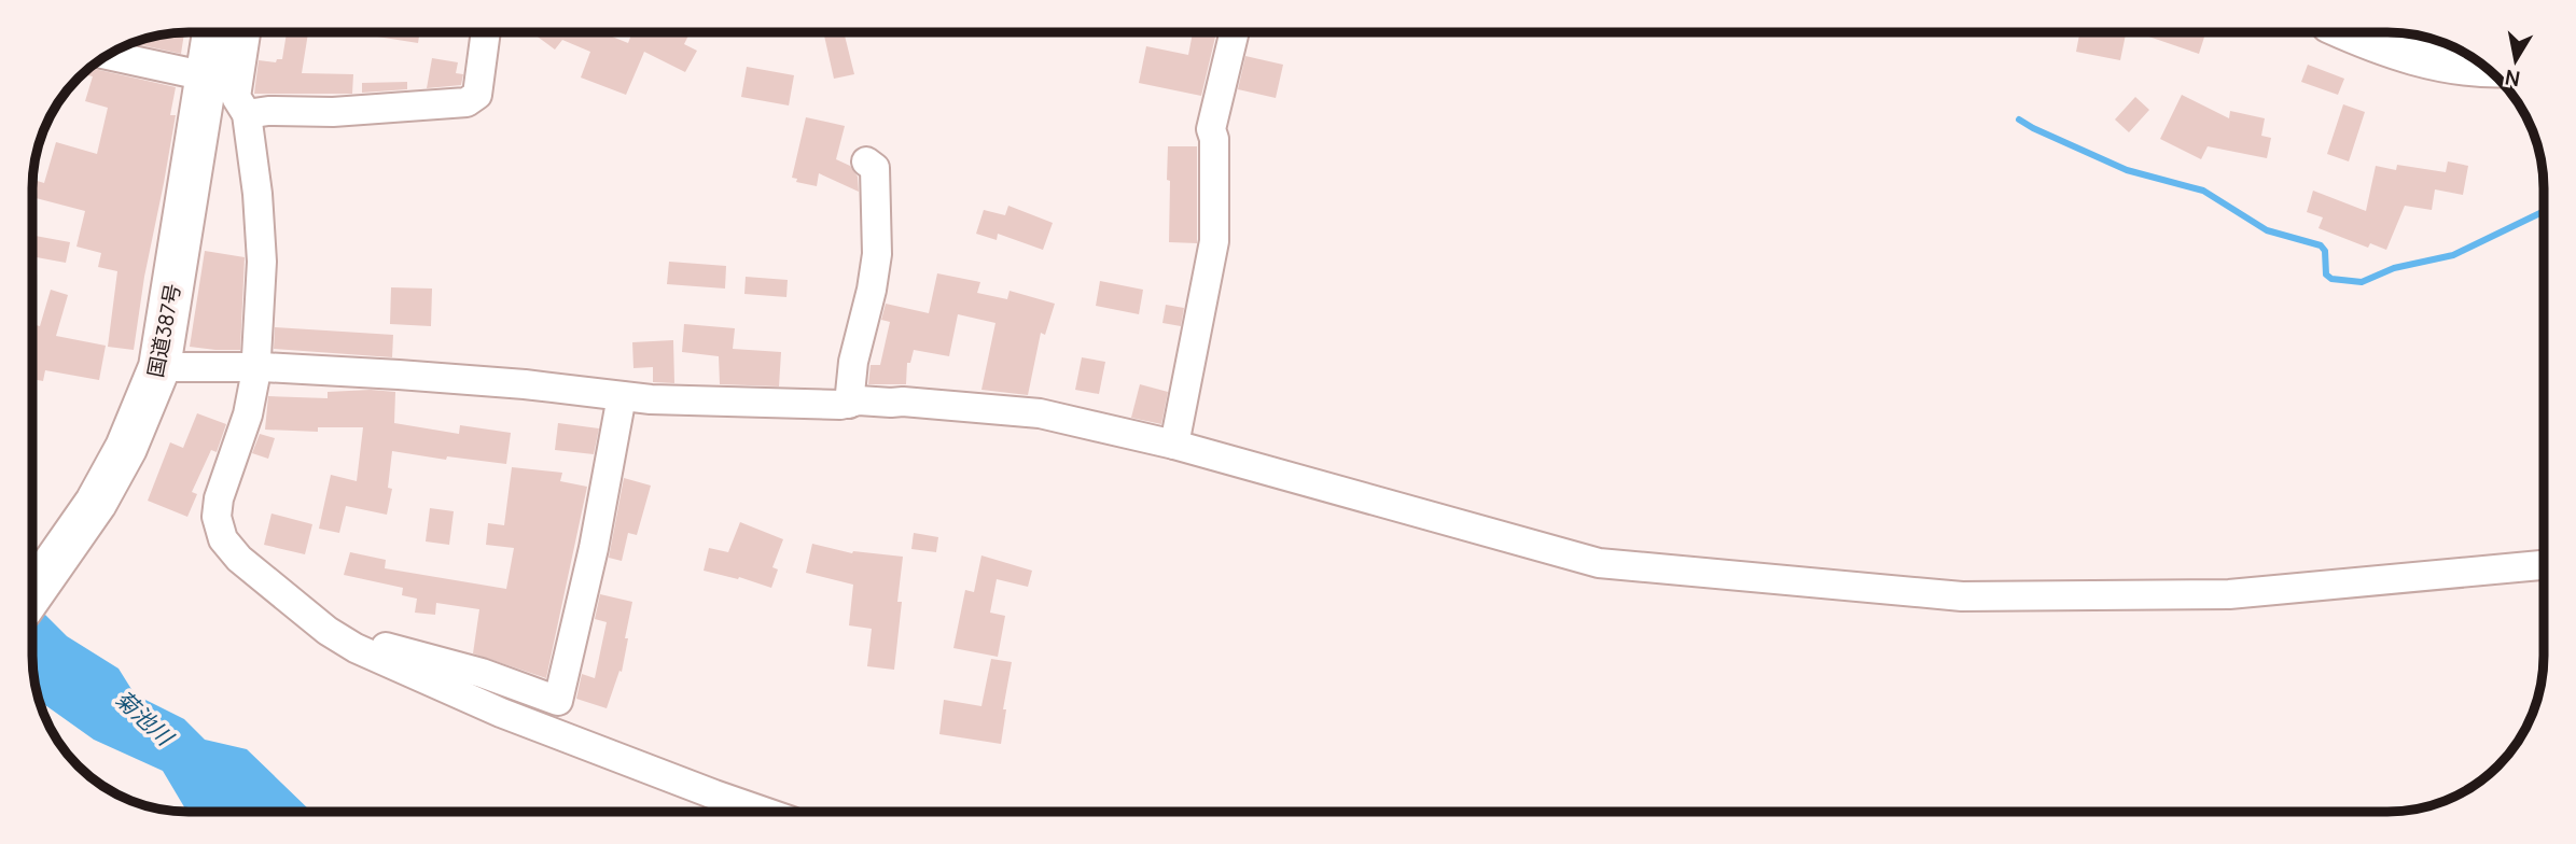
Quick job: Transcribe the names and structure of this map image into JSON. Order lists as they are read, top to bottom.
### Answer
{
  "streets": {
    "highway": ["国道387号"]
  },
  "water": ["菊池川"],
  "north": "bottom"
}
